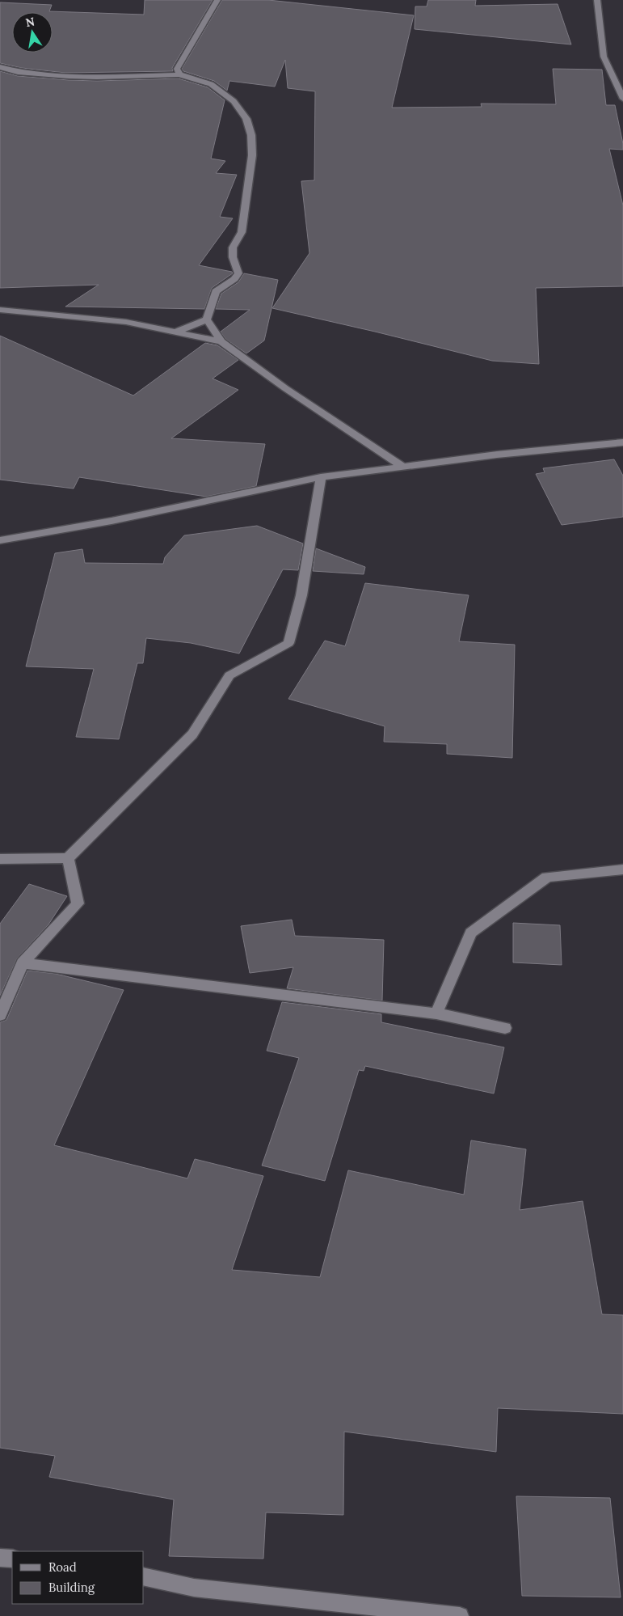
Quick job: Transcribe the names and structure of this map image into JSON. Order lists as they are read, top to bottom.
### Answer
{
  "legend": ["Road", "Building"],
  "north": "top"
}
